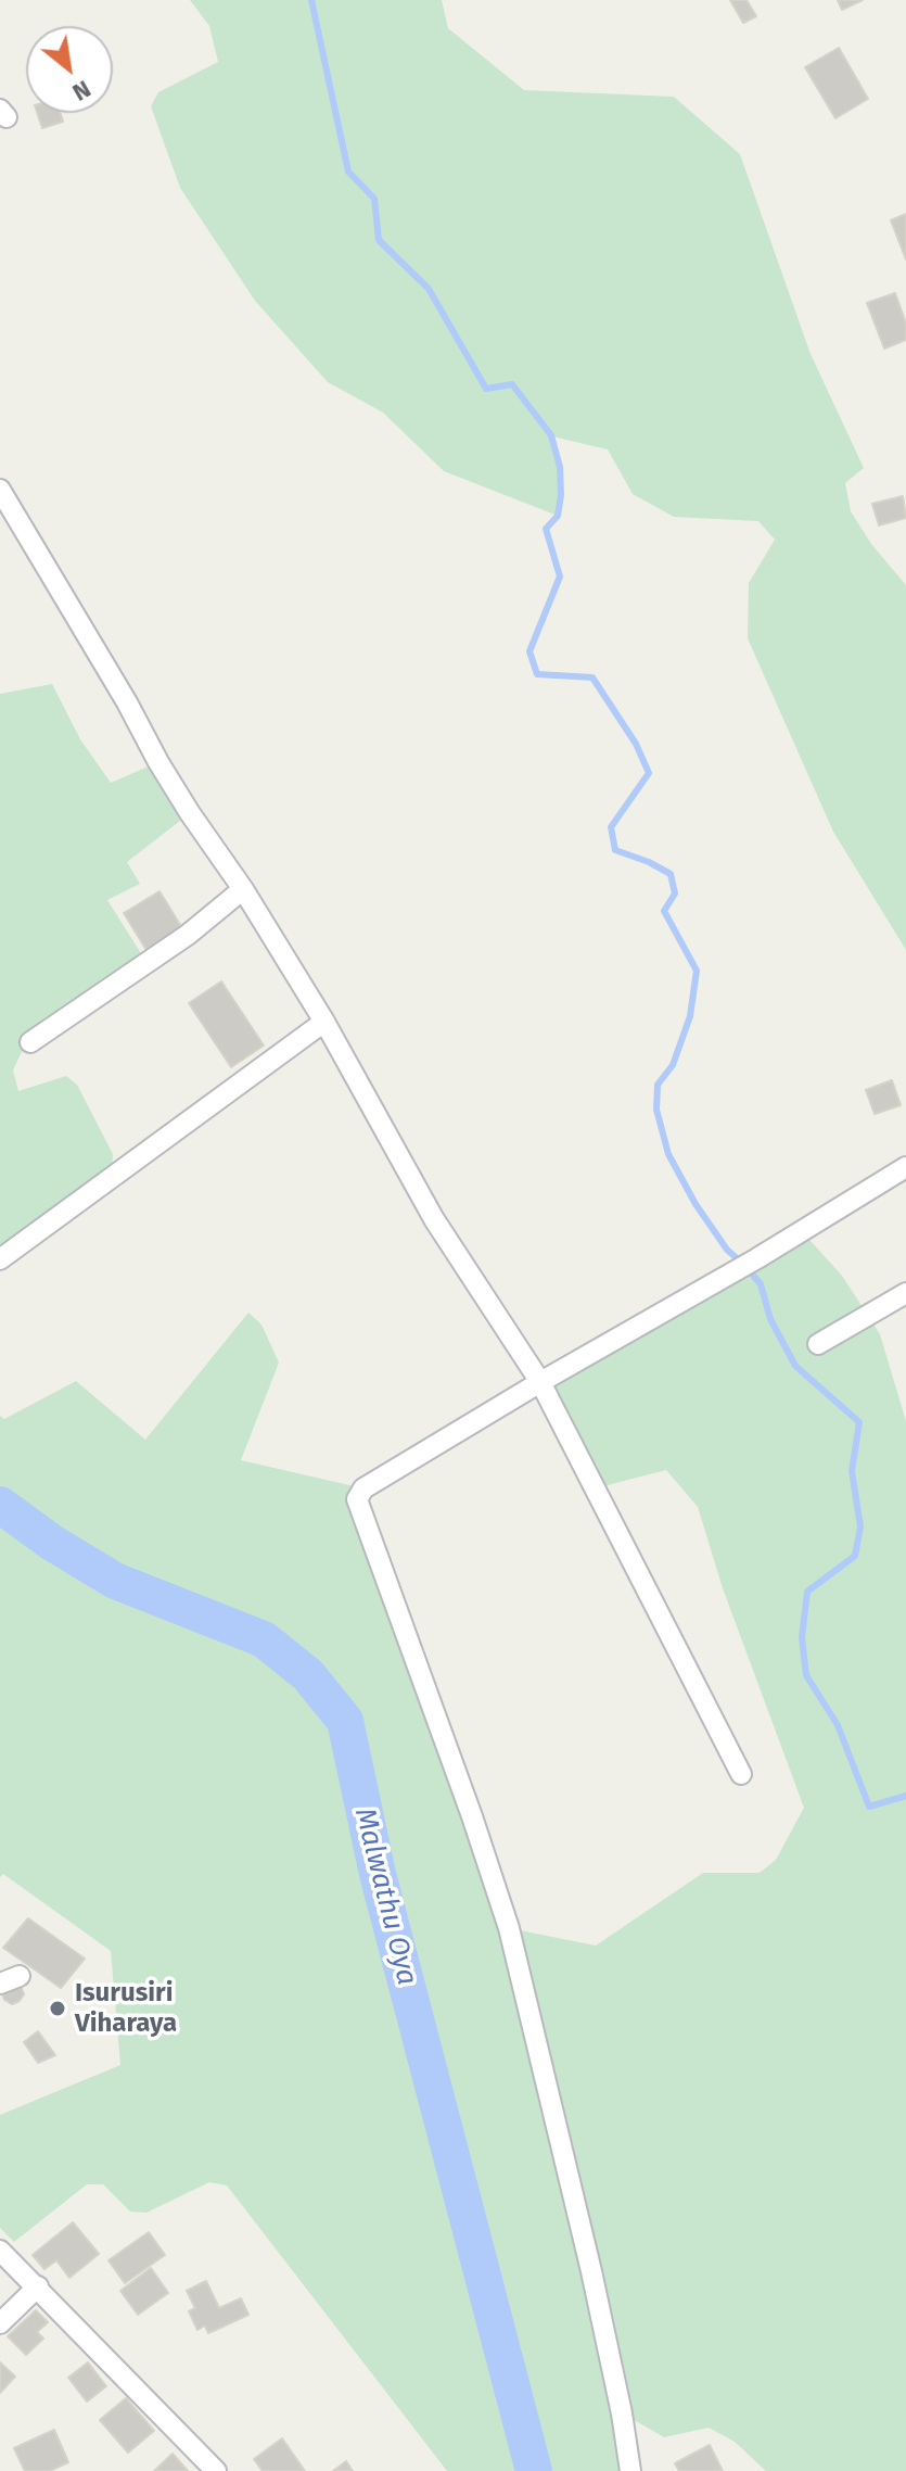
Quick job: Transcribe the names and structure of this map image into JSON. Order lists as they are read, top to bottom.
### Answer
{
  "water": ["Malwathu Oya"],
  "places": ["Isurusiri Viharaya"],
  "north": "bottom right"
}
